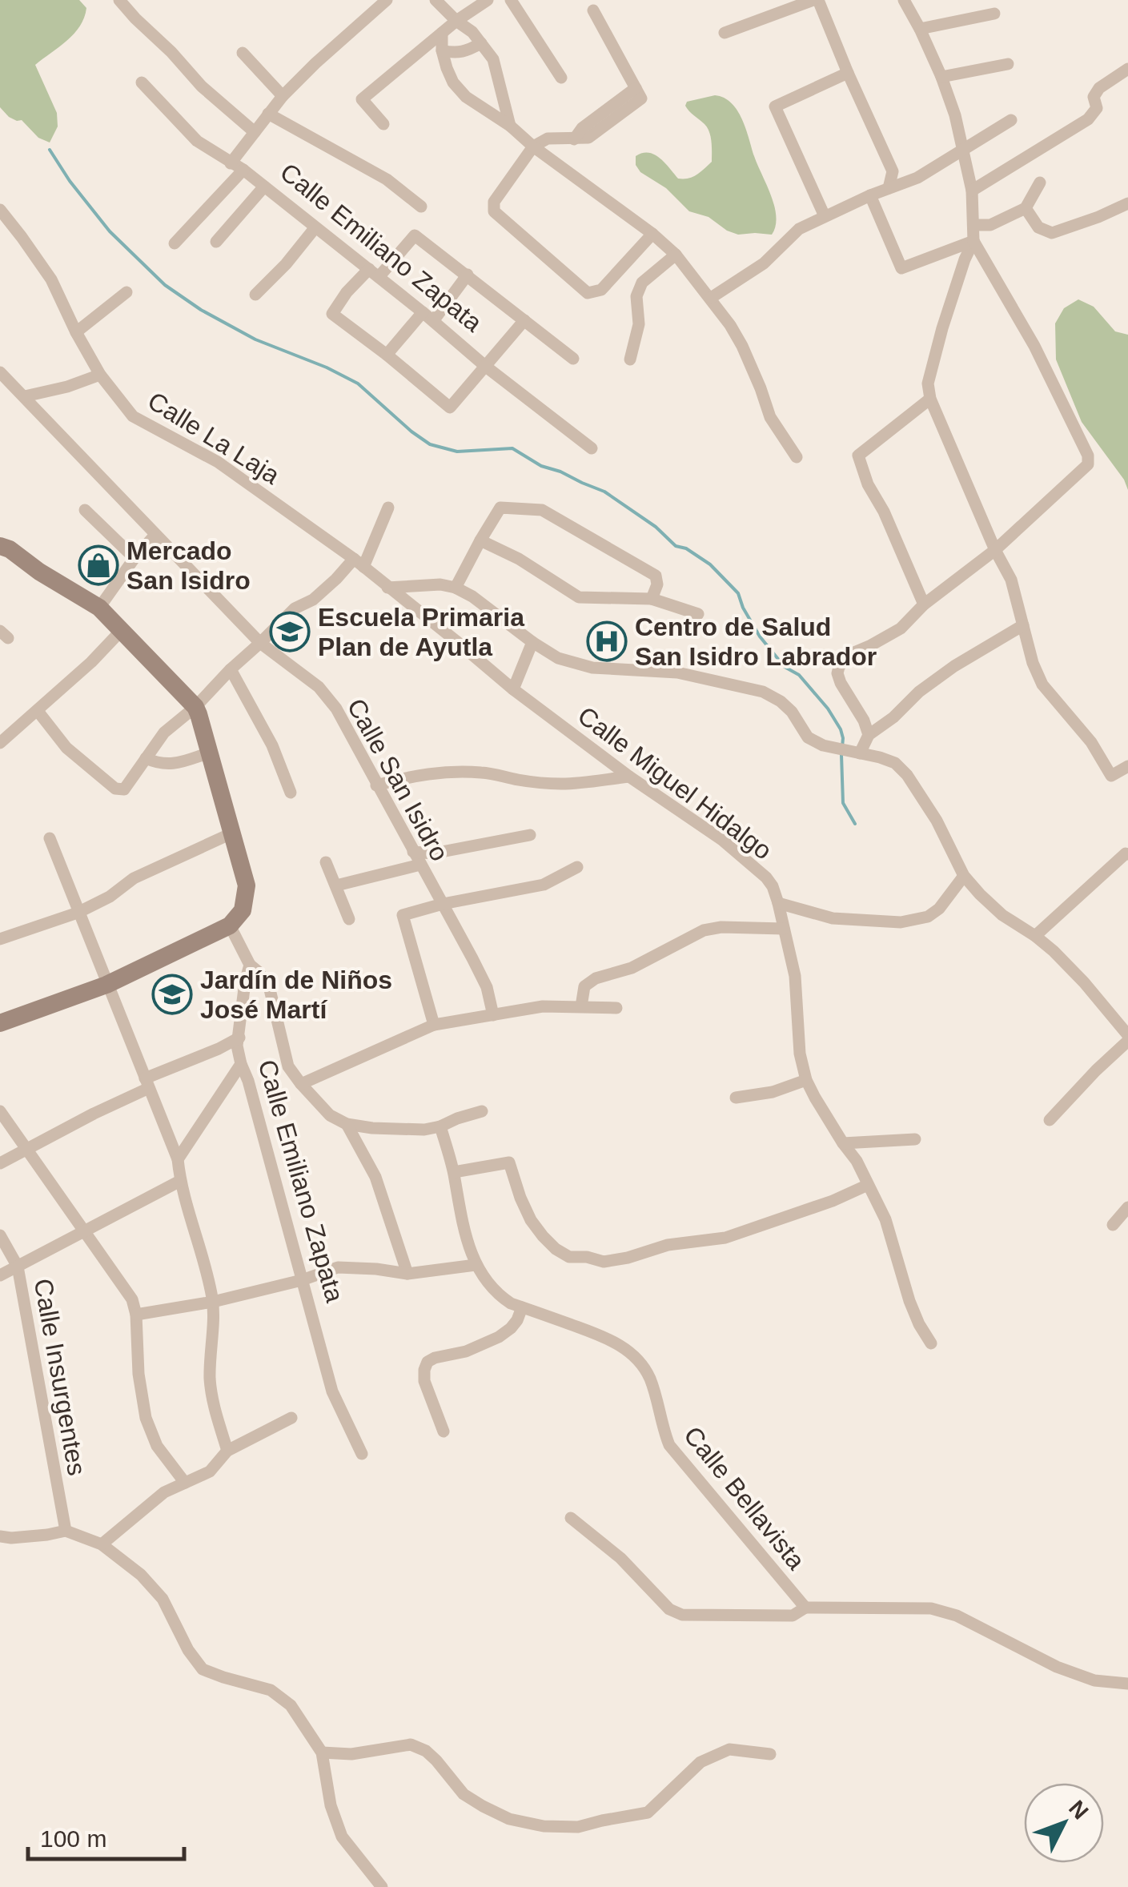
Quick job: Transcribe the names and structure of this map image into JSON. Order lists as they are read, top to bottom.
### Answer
{
  "streets": {
    "street": [
      "Calle Emiliano Zapata",
      "Calle La Laja",
      "Calle San Isidro",
      "Calle Miguel Hidalgo",
      "Calle Insurgentes",
      "Calle Bellavista"
    ]
  },
  "crossings": [
    ["Calle La Laja", "Calle Miguel Hidalgo"]
  ],
  "places": {
    "shop": ["Mercado San Isidro"],
    "school or university": ["Escuela Primaria Plan de Ayutla", "Jardín de Niños José Martí"],
    "hospital": ["Centro de Salud San Isidro Labrador"]
  },
  "scale_bar": "100 m",
  "north": "top right"
}
